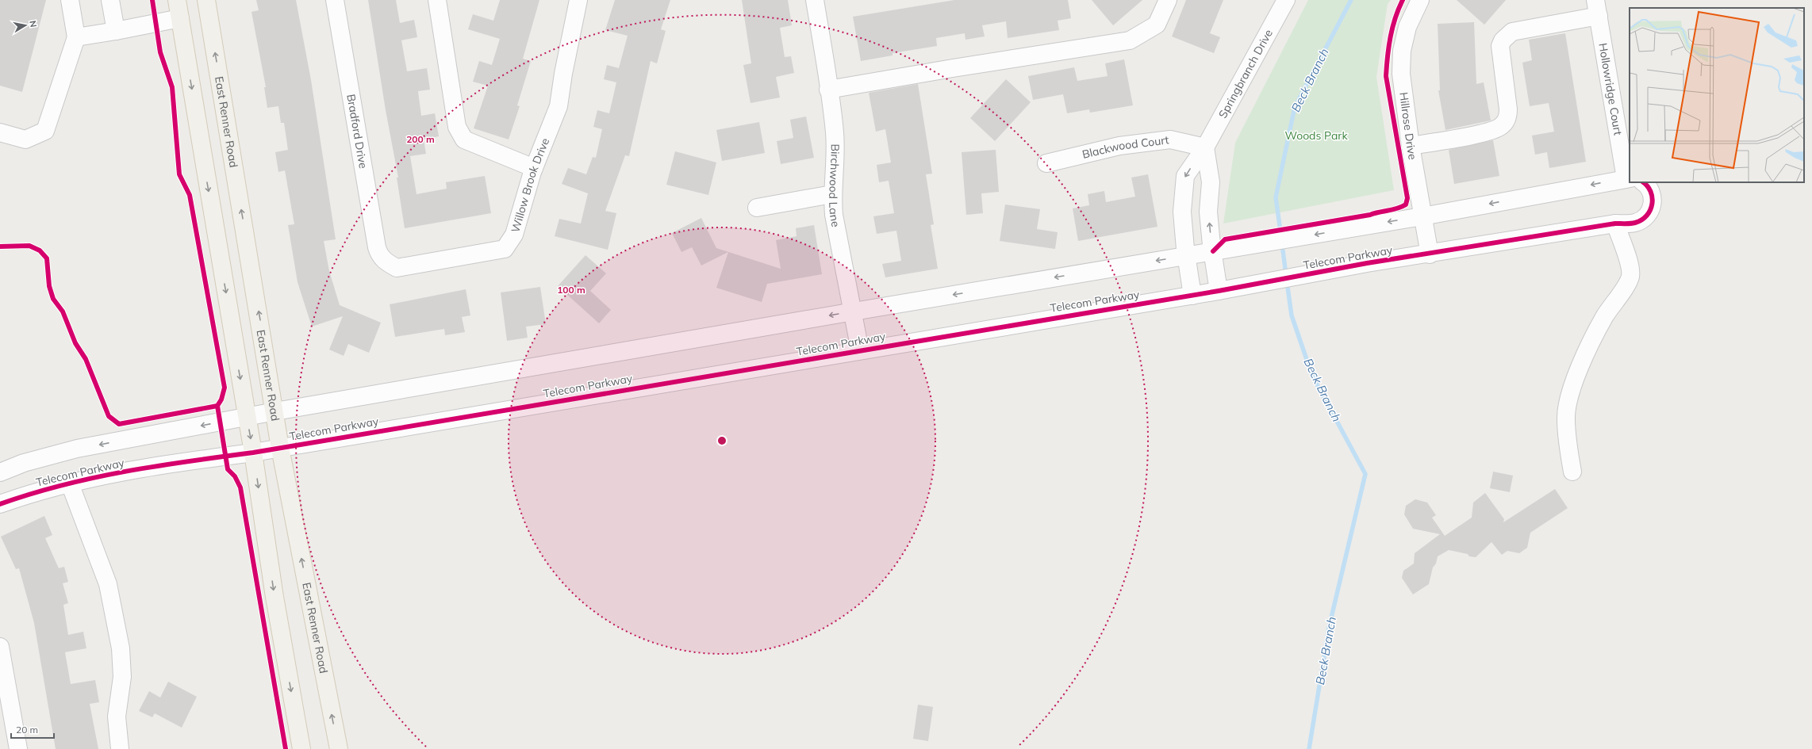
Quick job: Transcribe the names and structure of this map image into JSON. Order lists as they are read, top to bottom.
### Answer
{
  "streets": {
    "main road": ["East Renner Road"],
    "street": [
      "Springbranch Drive",
      "Hollowridge Court",
      "Hillrose Drive",
      "Bradford Drive",
      "Blackwood Court",
      "Birchwood Lane",
      "Willow Brook Drive",
      "Telecom Parkway"
    ]
  },
  "crossings": [
    ["Springbranch Drive", "Blackwood Court"],
    ["Springbranch Drive", "Telecom Parkway"],
    ["East Renner Road", "Telecom Parkway"],
    ["Hillrose Drive", "Telecom Parkway"],
    ["Bradford Drive", "Willow Brook Drive"],
    ["Birchwood Lane", "Telecom Parkway"]
  ],
  "water": ["Beck Branch"],
  "parks": ["Woods Park"],
  "scale_bar": "20 m",
  "north": "right",
  "rings": ["200 m", "100 m"]
}
